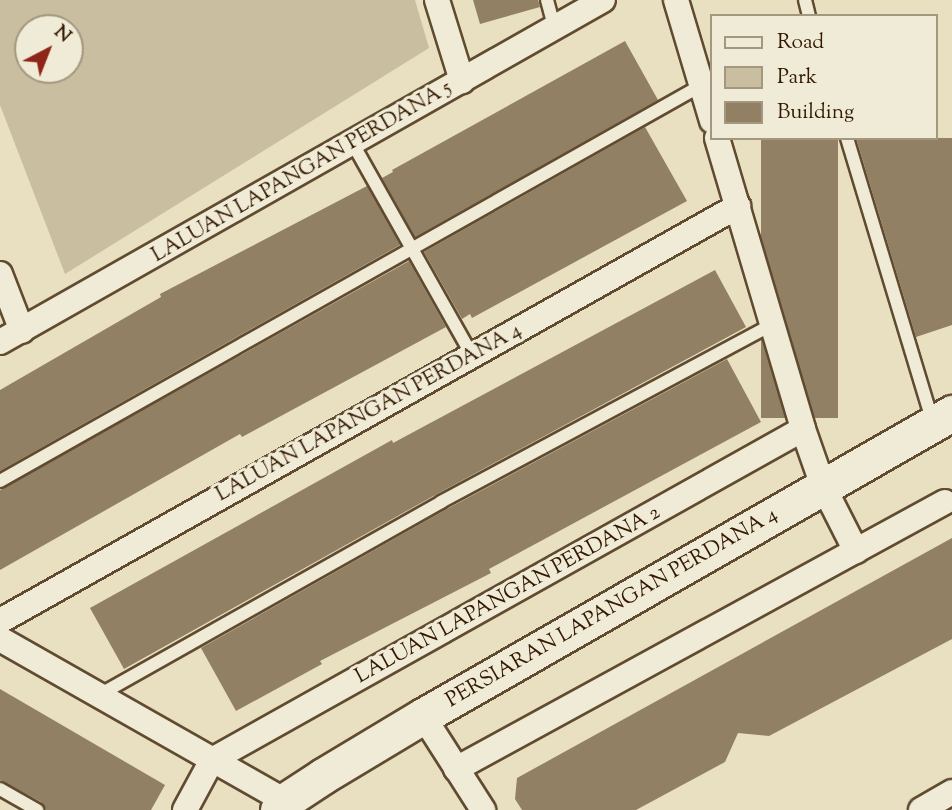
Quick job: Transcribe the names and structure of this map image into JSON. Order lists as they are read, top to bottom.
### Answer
{
  "streets": {
    "street": [
      "LALUAN LAPANGAN PERDANA 5",
      "LALUAN LAPANGAN PERDANA 4",
      "LALUAN LAPANGAN PERDANA 2",
      "PERSIARAN LAPANGAN PERDANA 4"
    ]
  },
  "legend": ["Road", "Park", "Building"],
  "north": "top right"
}
